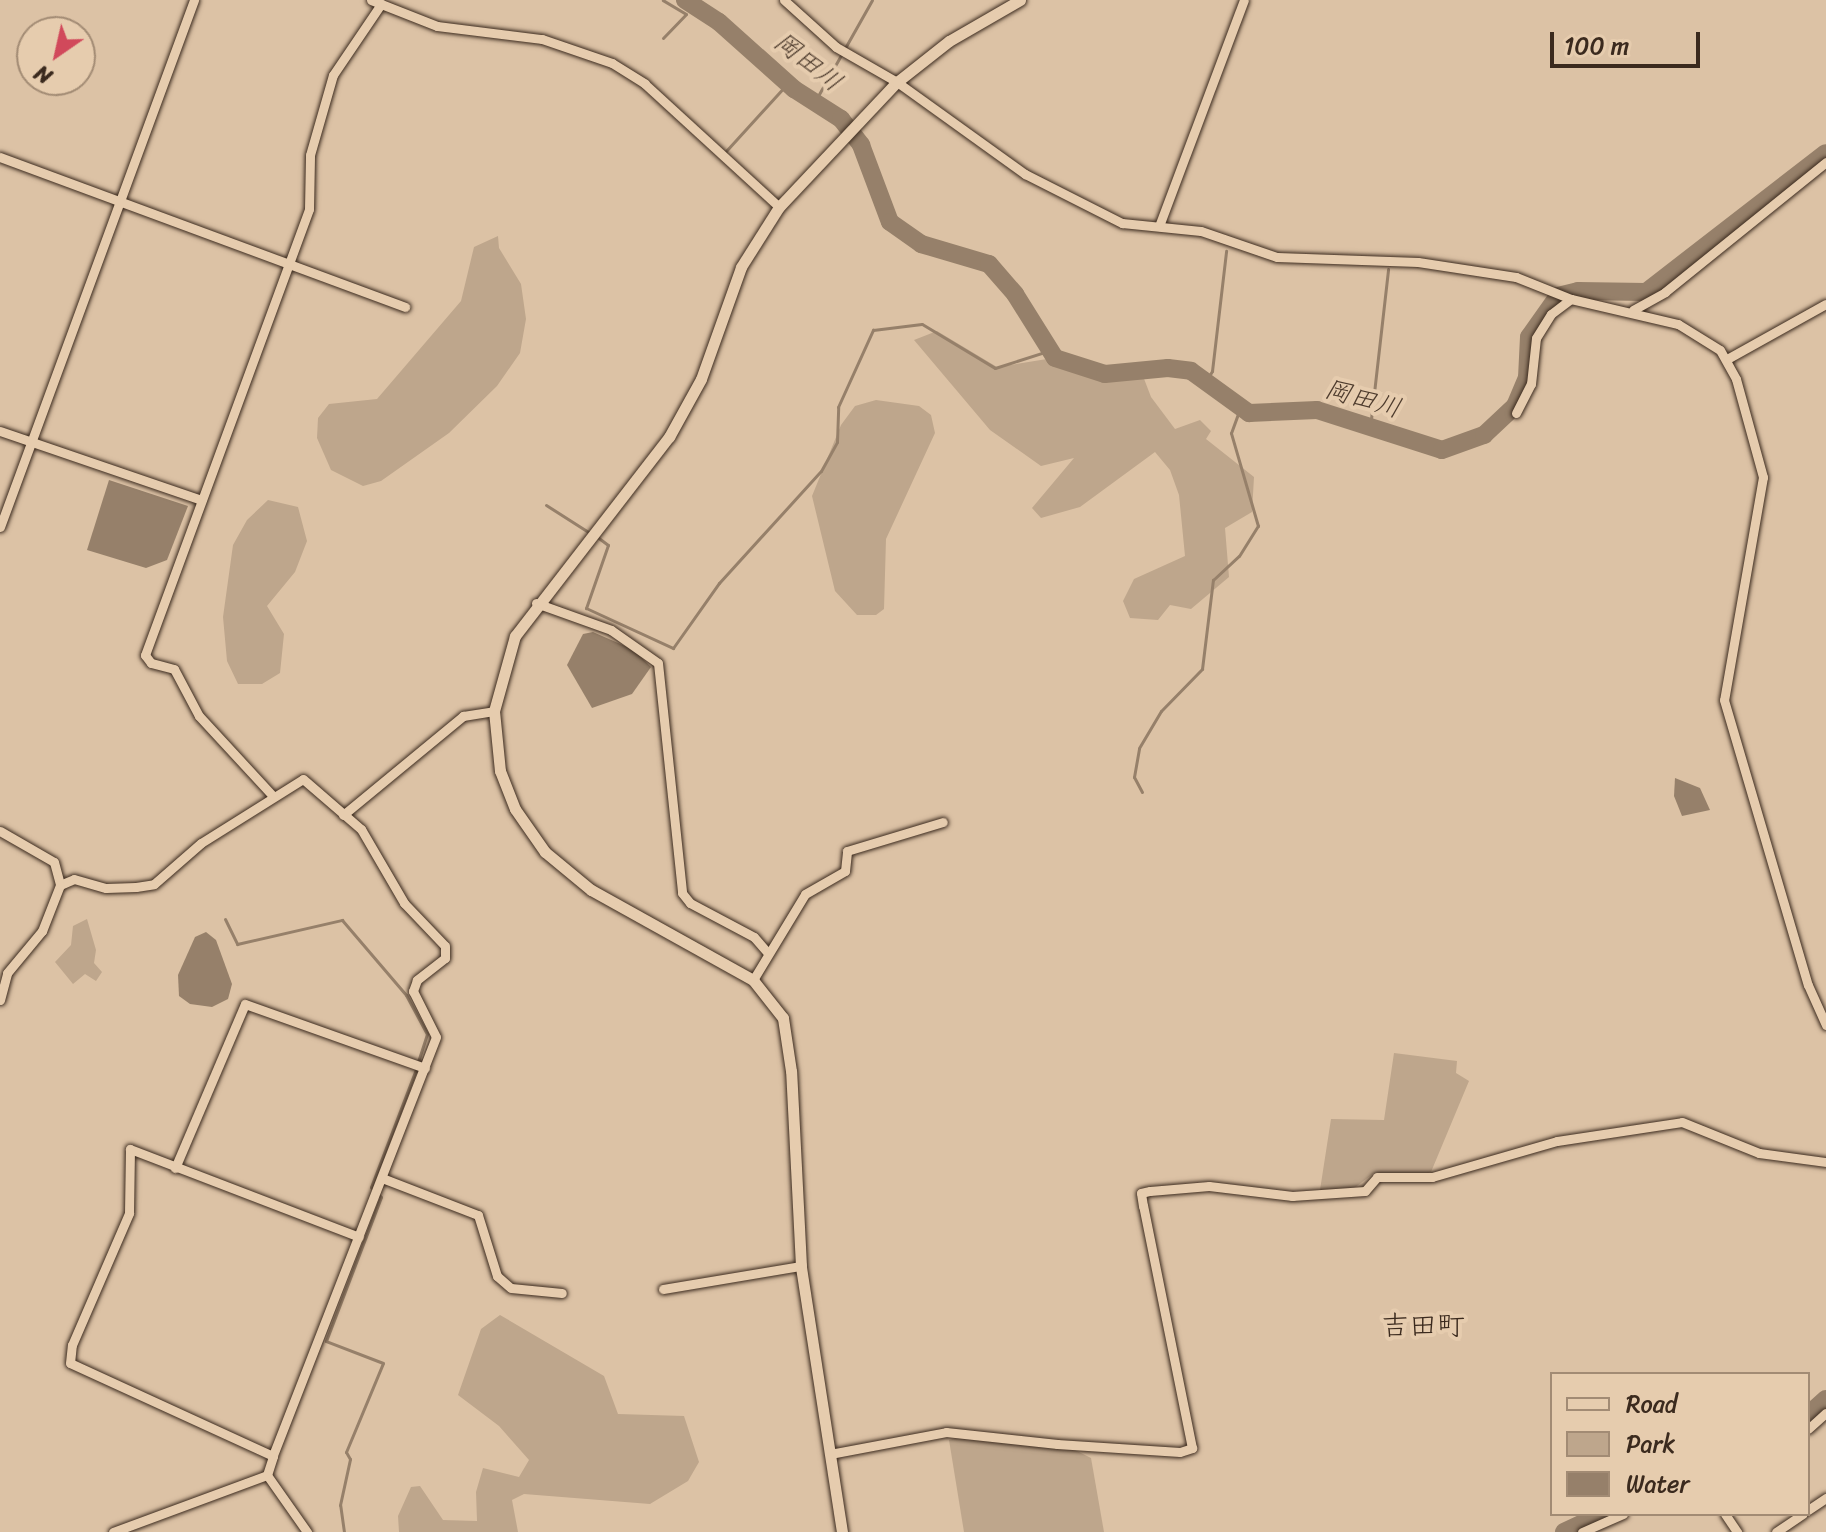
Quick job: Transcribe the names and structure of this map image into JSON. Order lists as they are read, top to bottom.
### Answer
{
  "districts": ["吉田町"],
  "water": ["岡田川"],
  "legend": ["Road", "Park", "Water"],
  "scale_bar": "100 m",
  "north": "bottom left"
}
